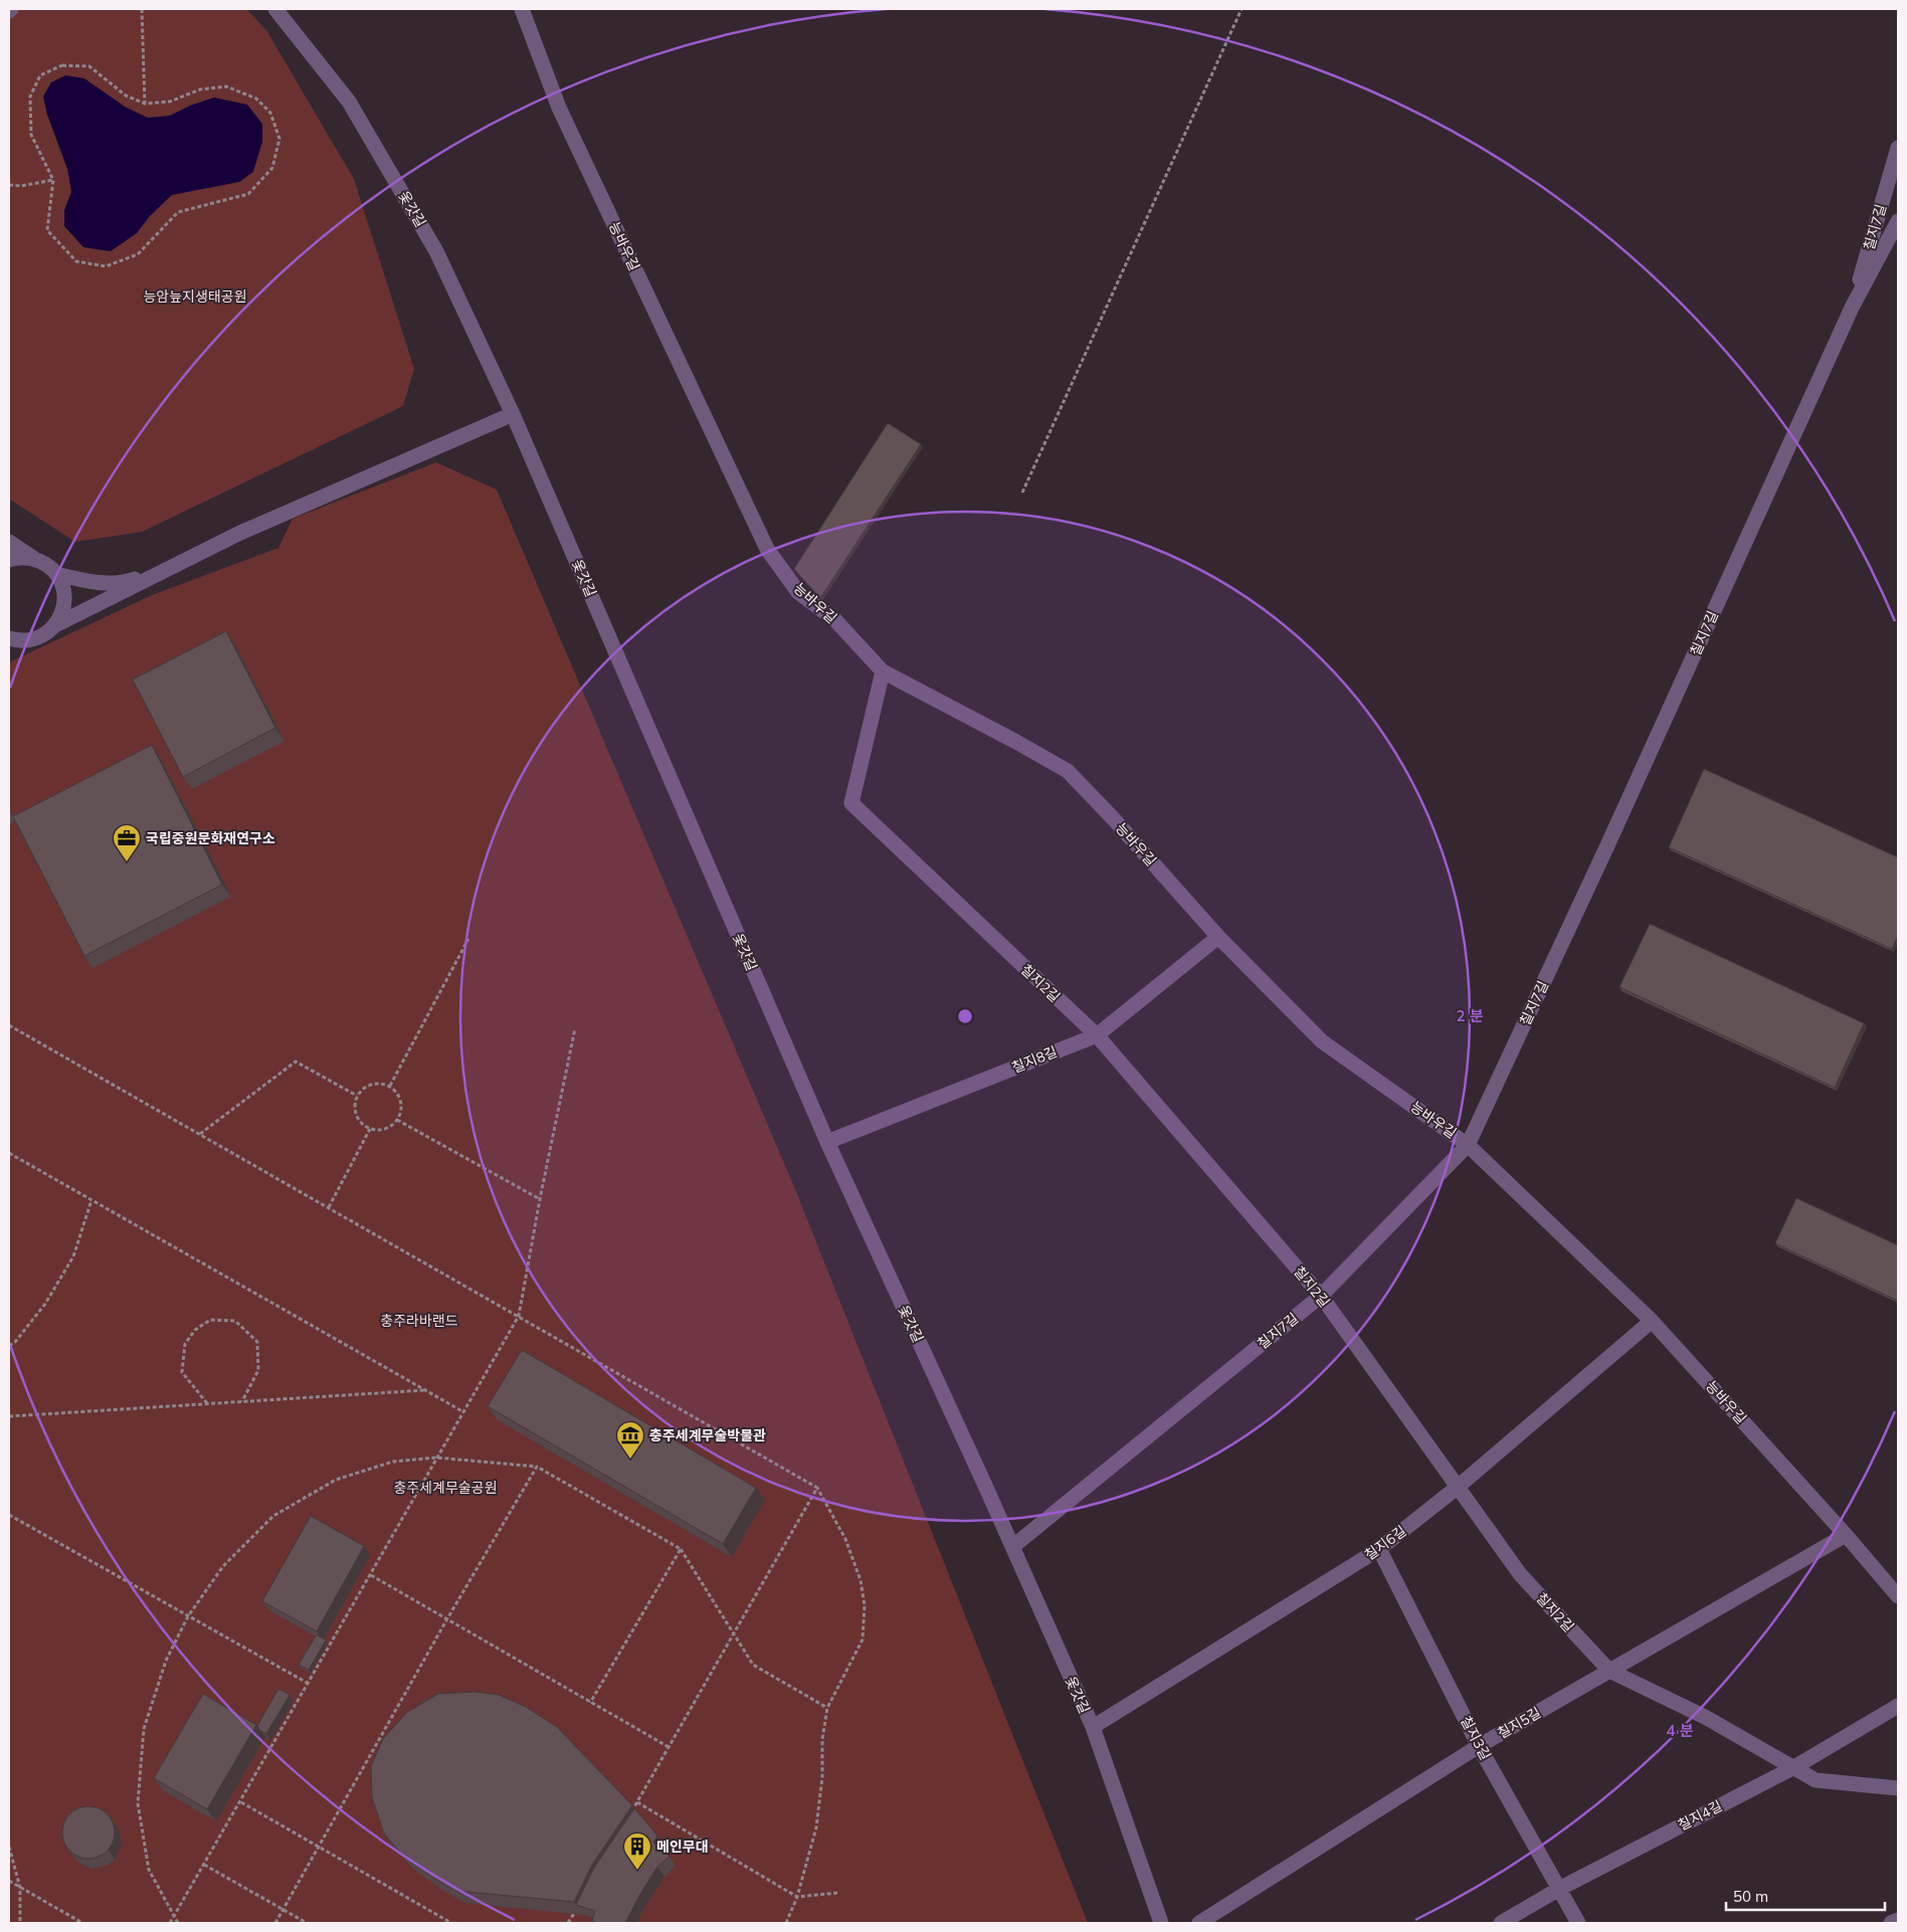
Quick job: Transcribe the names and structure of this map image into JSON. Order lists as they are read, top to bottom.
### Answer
{
  "streets": {
    "street": [
      "옻갓길",
      "칠지7길",
      "능바우길",
      "칠지2길",
      "칠지8길",
      "칠지6길",
      "칠지5길",
      "칠지3길",
      "칠지4길"
    ]
  },
  "crossings": [
    ["옻갓길", "칠지7길"],
    ["옻갓길", "칠지8길"],
    ["옻갓길", "칠지6길"],
    ["칠지7길", "능바우길"],
    ["칠지7길", "칠지2길"],
    ["능바우길", "칠지2길"],
    ["능바우길", "칠지8길"],
    ["능바우길", "칠지6길"],
    ["능바우길", "칠지5길"],
    ["칠지2길", "칠지8길"],
    ["칠지2길", "칠지6길"],
    ["칠지2길", "칠지5길"],
    ["칠지2길", "칠지4길"],
    ["칠지6길", "칠지3길"],
    ["칠지5길", "칠지3길"],
    ["칠지3길", "칠지4길"]
  ],
  "parks": ["능암늪지생태공원", "충주라바랜드", "충주세계무술공원"],
  "places": {
    "office": ["국립중원문화재연구소"],
    "museum": ["충주세계무술박물관"],
    "building": ["메인무대"]
  },
  "scale_bar": "50 m",
  "rings": ["2 분", "4 분"]
}
